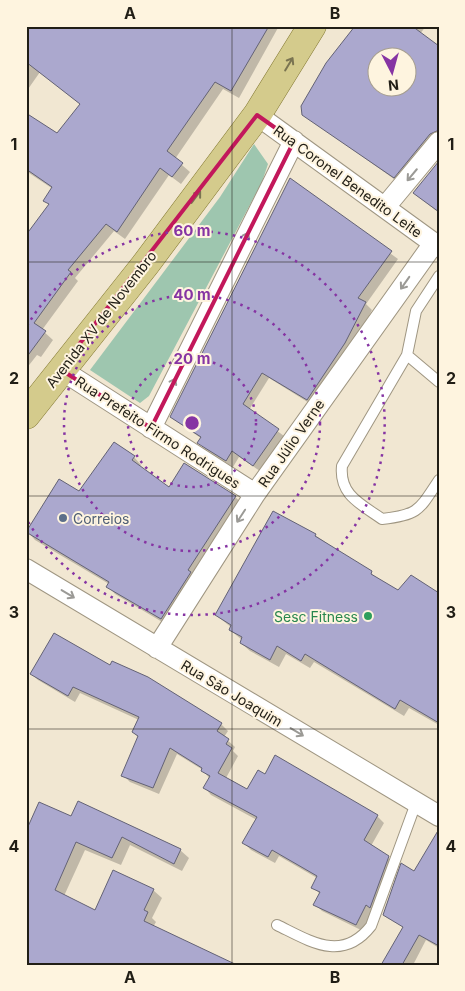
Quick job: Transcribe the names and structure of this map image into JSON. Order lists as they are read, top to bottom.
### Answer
{
  "streets": {
    "main road": ["Avenida XV de Novembro"],
    "street": [
      "Rua Coronel Benedito Leite",
      "Rua Prefeito Firmo Rodrigues",
      "Rua Júlio Verne",
      "Rua São Joaquim"
    ]
  },
  "crossings": [
    ["Rua Coronel Benedito Leite", "Avenida XV de Novembro"],
    ["Rua Coronel Benedito Leite", "Rua Júlio Verne"],
    ["Avenida XV de Novembro", "Rua Prefeito Firmo Rodrigues"],
    ["Rua Prefeito Firmo Rodrigues", "Rua Júlio Verne"],
    ["Rua Júlio Verne", "Rua São Joaquim"]
  ],
  "one_way": ["Avenida XV de Novembro", "Rua São Joaquim"],
  "places": ["Correios", "Sesc Fitness"],
  "north": "bottom",
  "grid": {
    "columns": ["A", "B"],
    "rows": [
      "1",
      "2",
      "3",
      "4"
    ]
  },
  "rings": ["60 m", "40 m", "20 m"]
}
